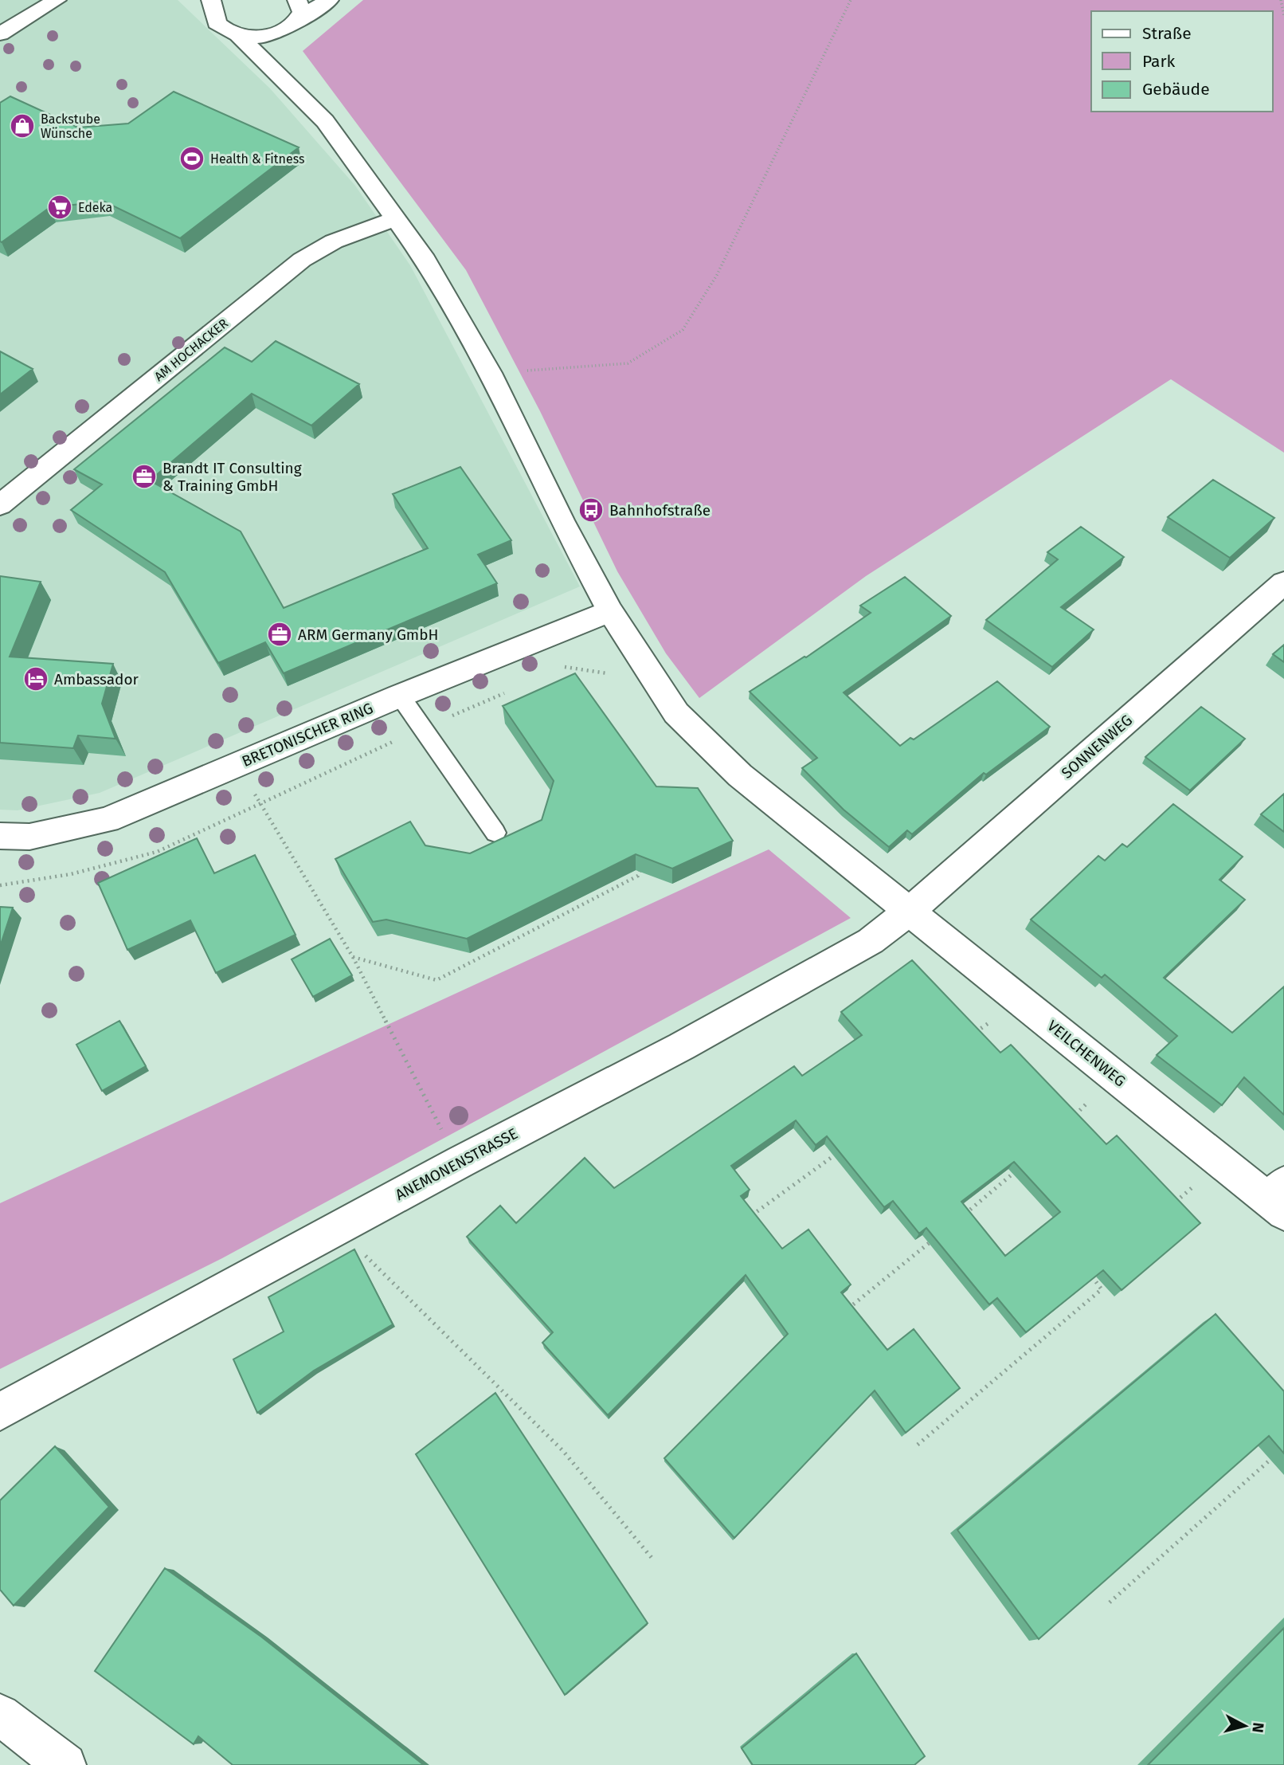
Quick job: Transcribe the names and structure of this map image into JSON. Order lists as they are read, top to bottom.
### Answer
{
  "streets": {
    "street": [
      "AM HOCHACKER",
      "BRETONISCHER RING",
      "SONNENWEG",
      "VEILCHENWEG",
      "ANEMONENSTRASSE"
    ]
  },
  "crossings": [
    ["SONNENWEG", "VEILCHENWEG"],
    ["SONNENWEG", "ANEMONENSTRASSE"],
    ["VEILCHENWEG", "ANEMONENSTRASSE"]
  ],
  "places": {
    "shop": ["Backstube Wünsche"],
    "sports": ["Health & Fitness"],
    "supermarket": ["Edeka"],
    "office": ["Brandt IT Consulting & Training GmbH", "ARM Germany GmbH"],
    "bus stop": ["Bahnhofstraße"],
    "hotel": ["Ambassador"]
  },
  "legend": ["Straße", "Park", "Gebäude"],
  "north": "right"
}
